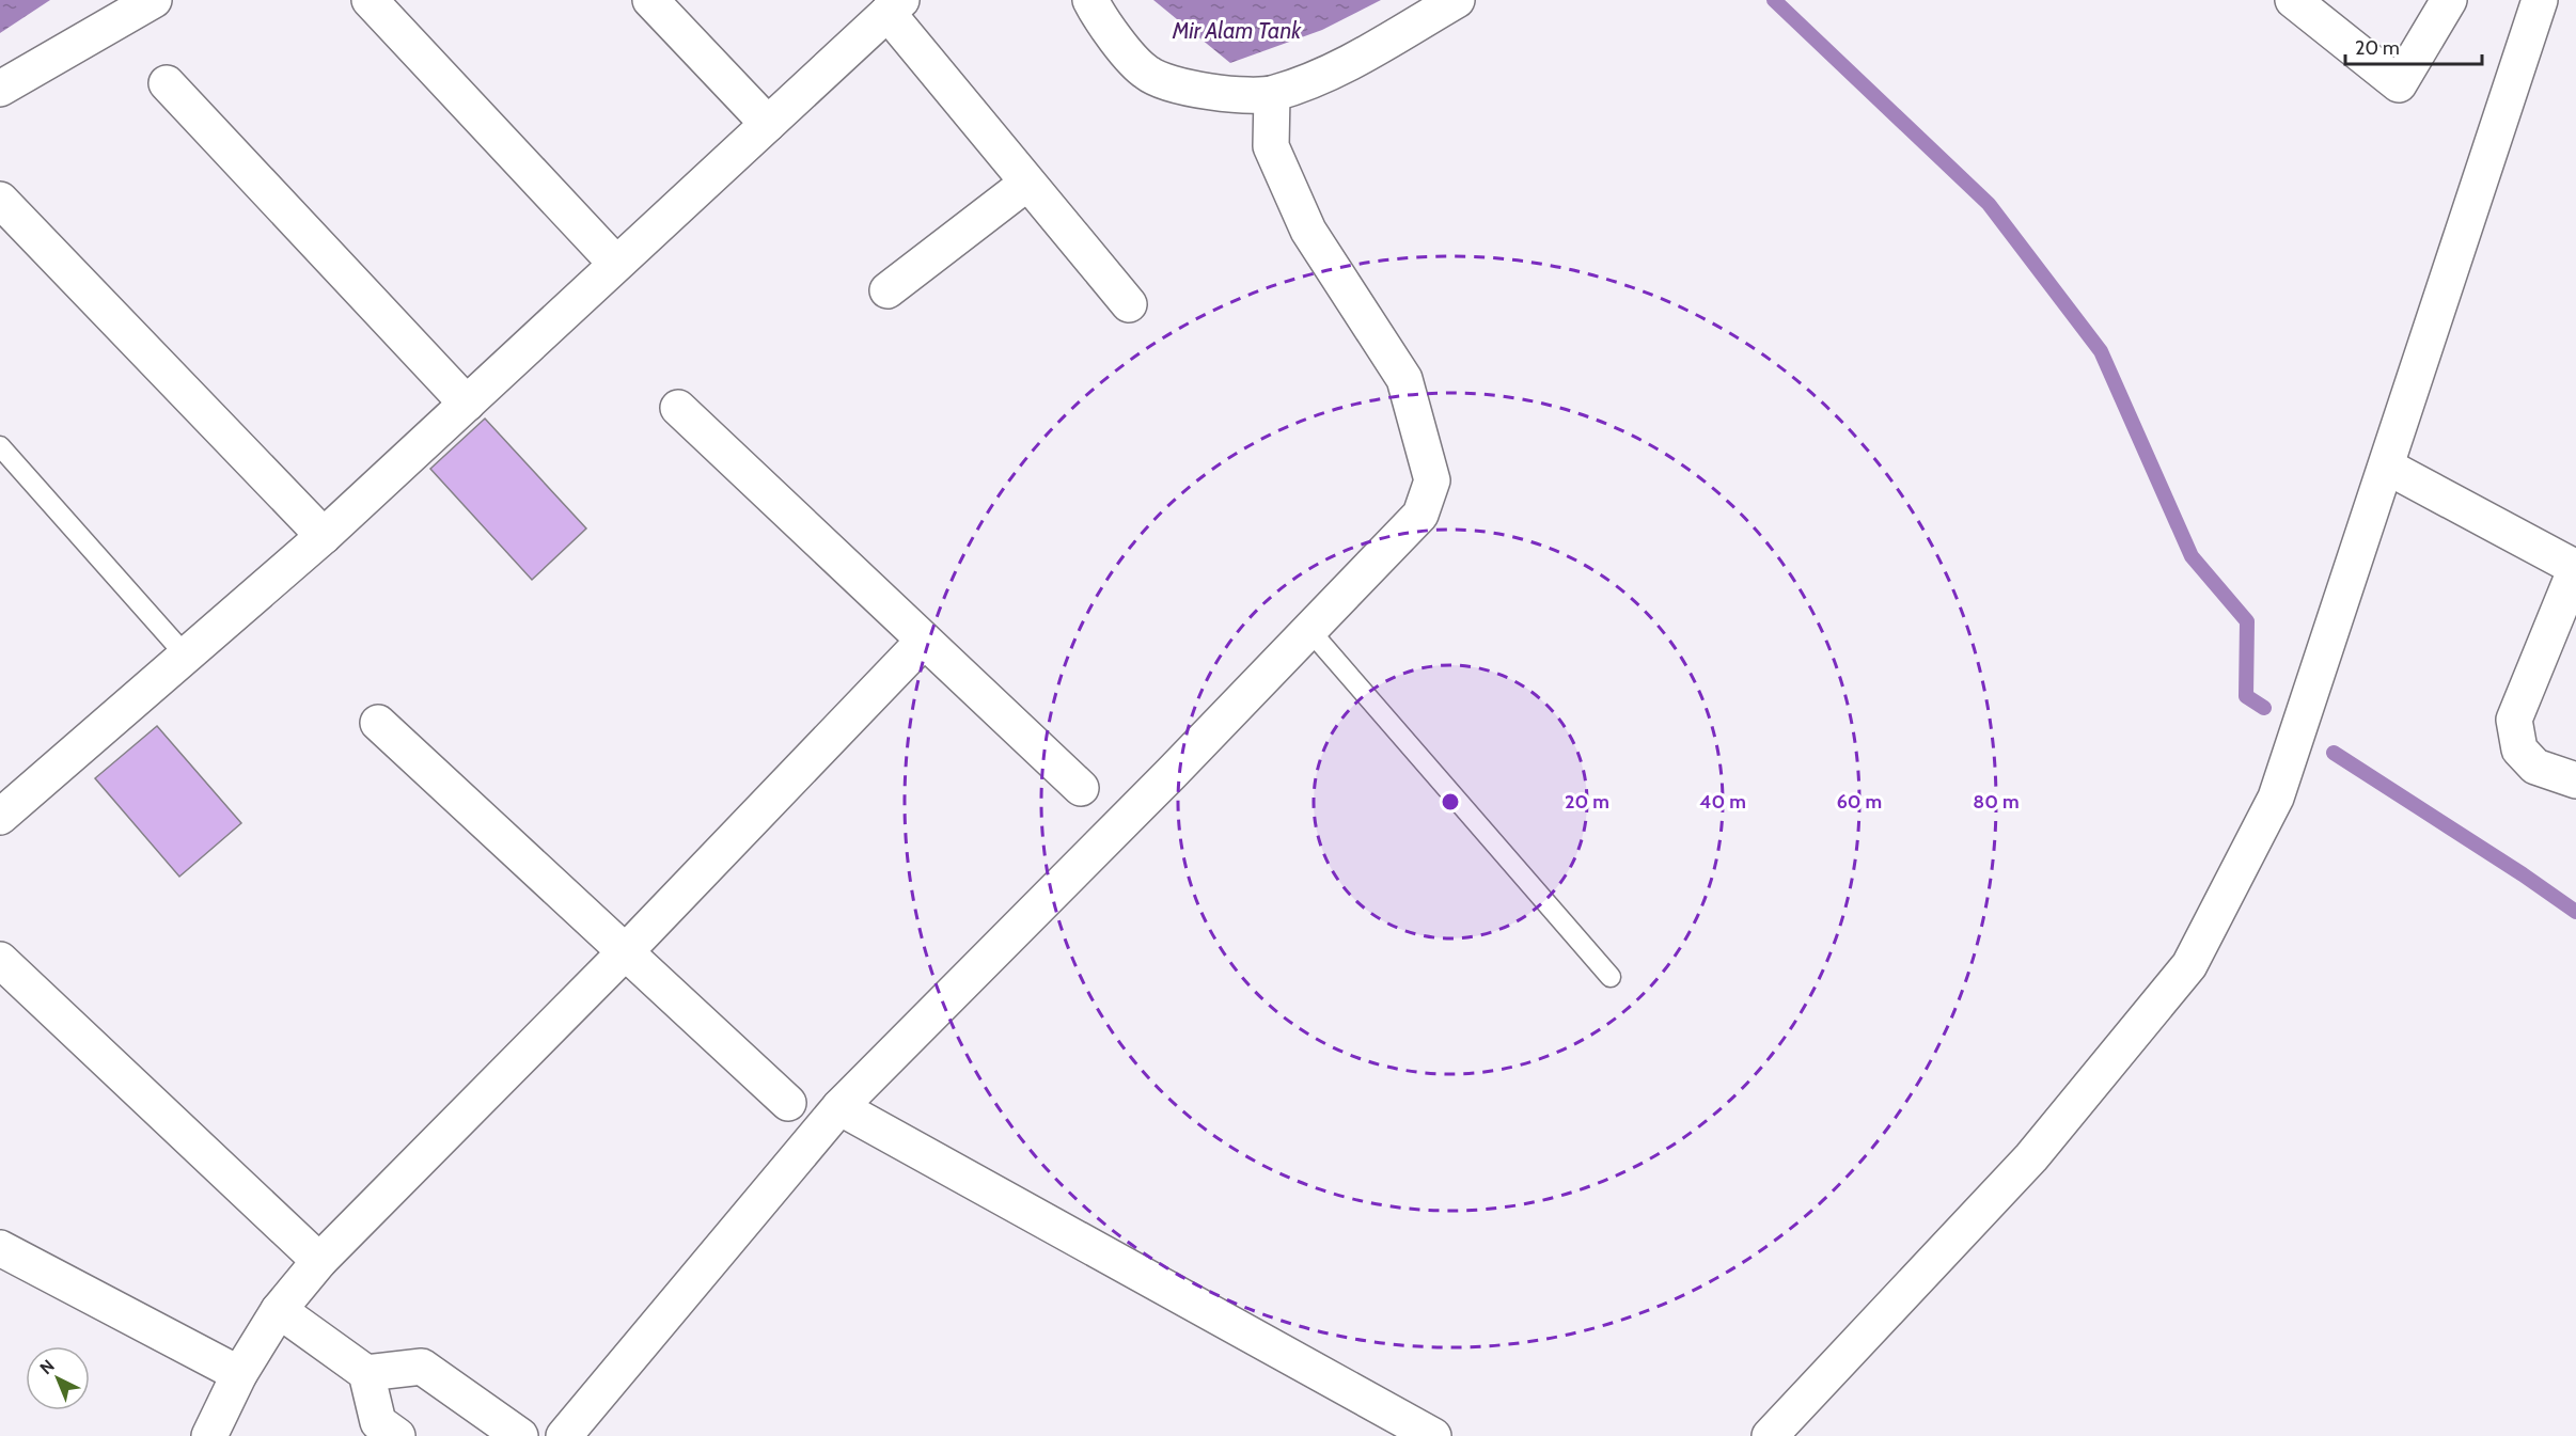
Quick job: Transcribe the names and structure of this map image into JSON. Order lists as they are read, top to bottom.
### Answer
{
  "water": ["Mir Alam Tank"],
  "scale_bar": "20 m",
  "north": "top left",
  "rings": [
    "20 m",
    "40 m",
    "60 m",
    "80 m"
  ]
}
